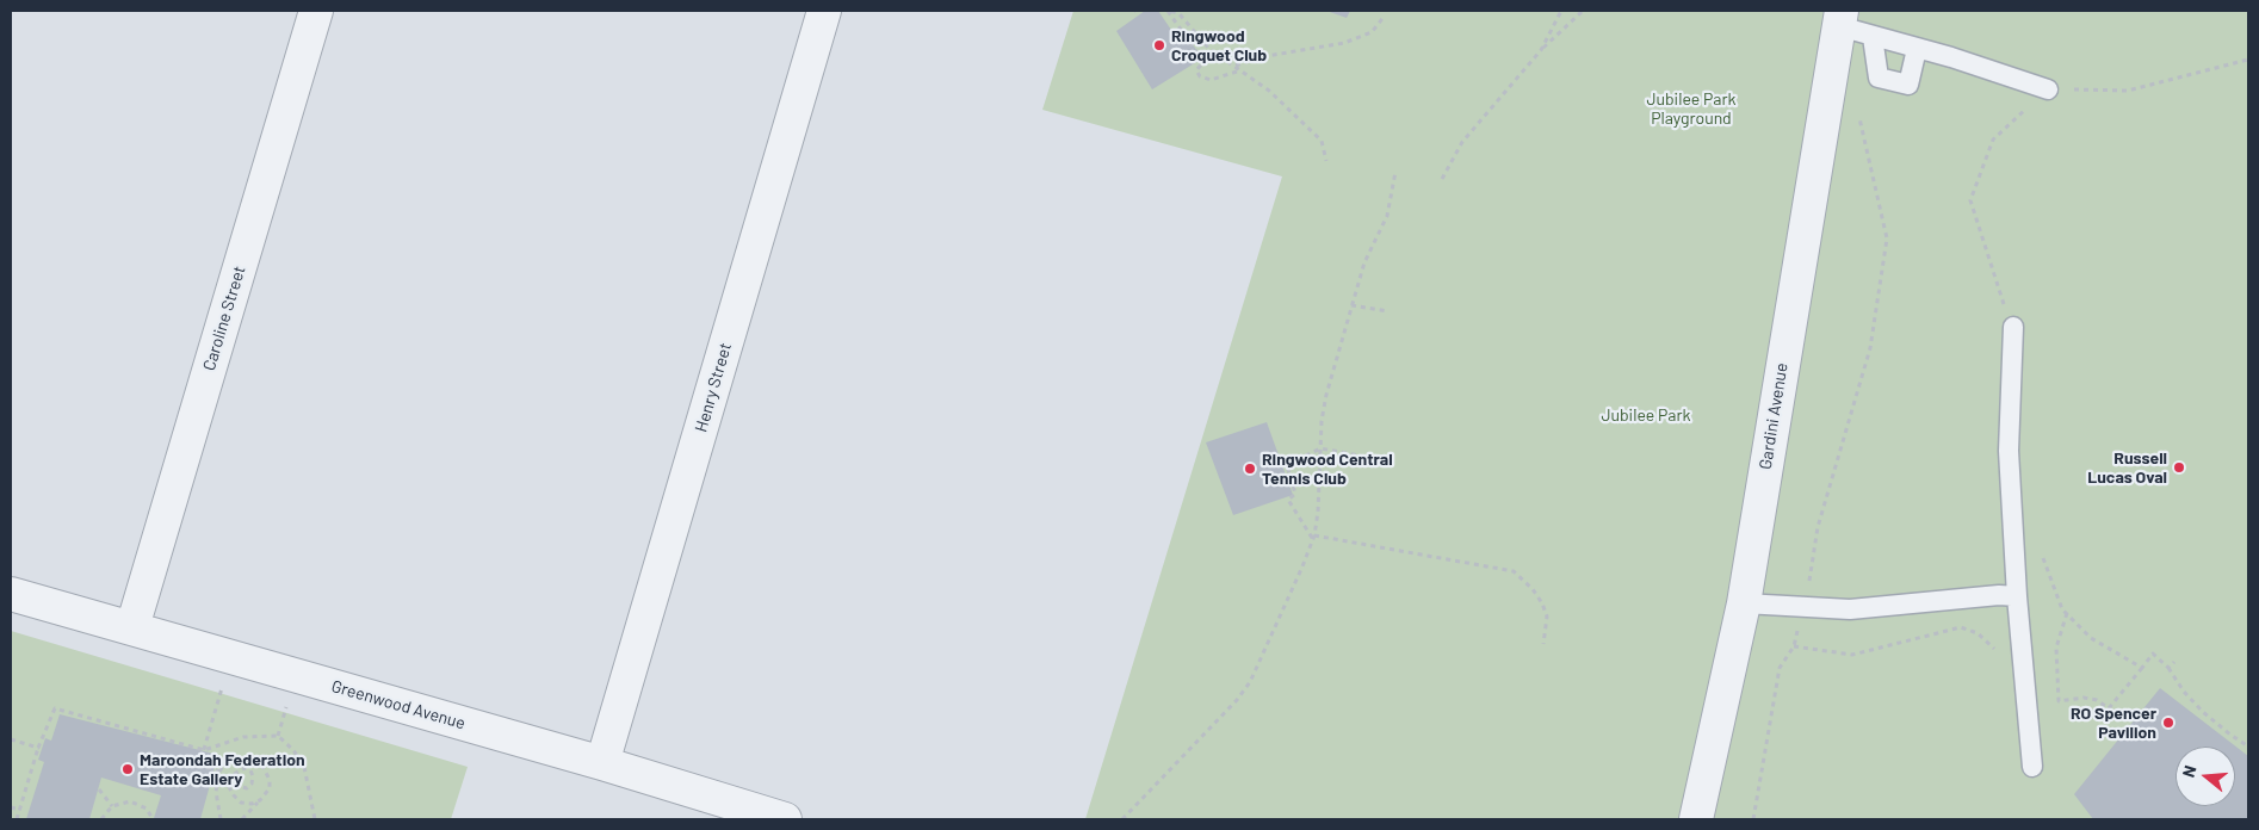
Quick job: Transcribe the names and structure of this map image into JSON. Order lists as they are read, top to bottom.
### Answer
{
  "streets": {
    "street": [
      "Caroline Street",
      "Henry Street",
      "Gardini Avenue",
      "Greenwood Avenue"
    ]
  },
  "crossings": [
    ["Caroline Street", "Greenwood Avenue"],
    ["Henry Street", "Greenwood Avenue"]
  ],
  "parks": ["Jubilee Park Playground", "Jubilee Park"],
  "places": [
    "Ringwood Croquet Club",
    "Russell Lucas Oval",
    "Ringwood Central Tennis Club",
    "RO Spencer Pavilion",
    "Maroondah Federation Estate Gallery"
  ],
  "north": "left"
}
